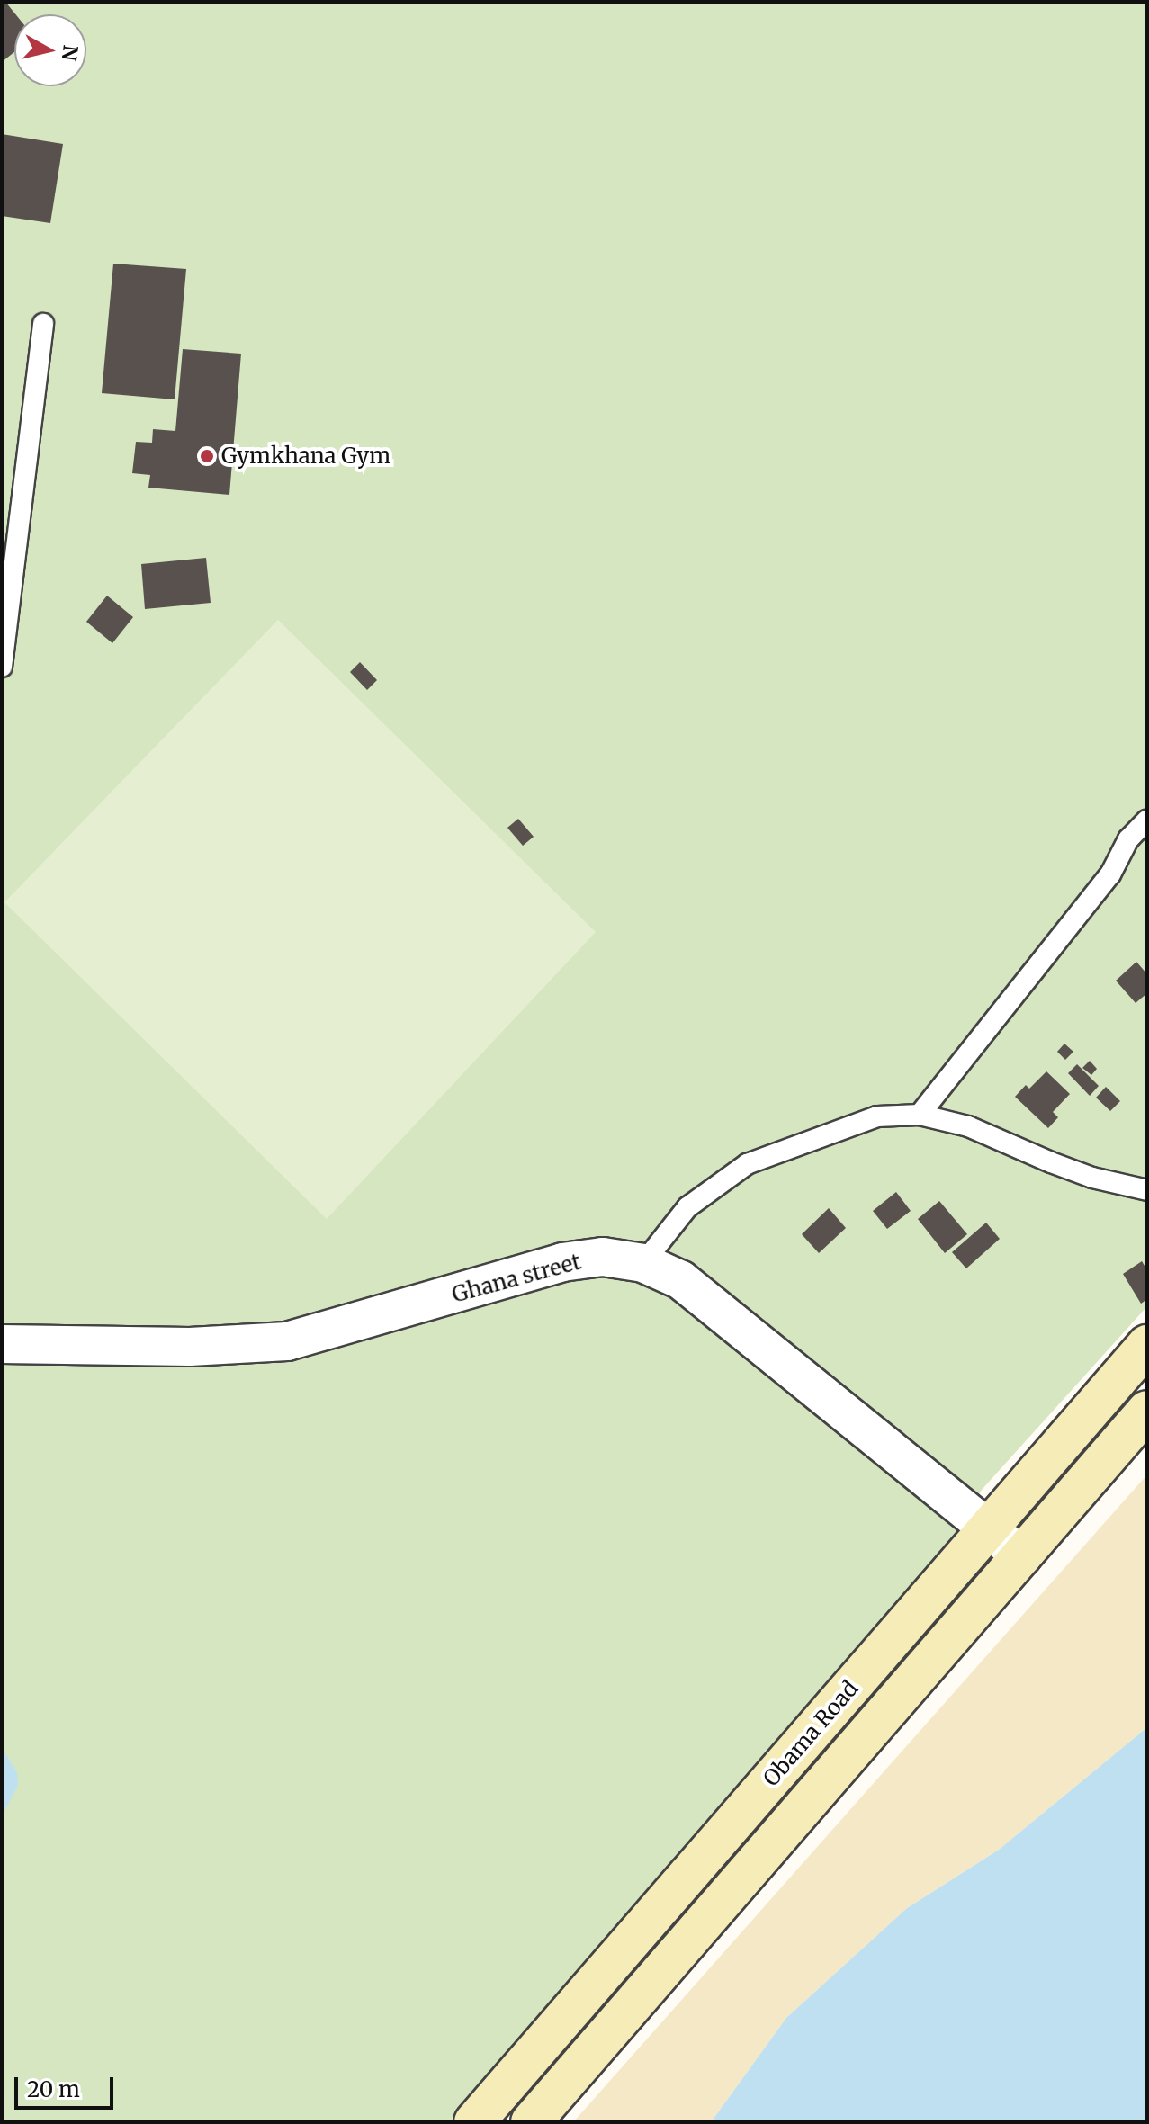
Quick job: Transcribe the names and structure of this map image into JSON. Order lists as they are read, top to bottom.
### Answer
{
  "streets": {
    "street": ["Ghana street", "Obama Road"]
  },
  "crossings": [
    ["Ghana street", "Obama Road"]
  ],
  "places": ["Gymkhana Gym"],
  "scale_bar": "20 m",
  "north": "right"
}
